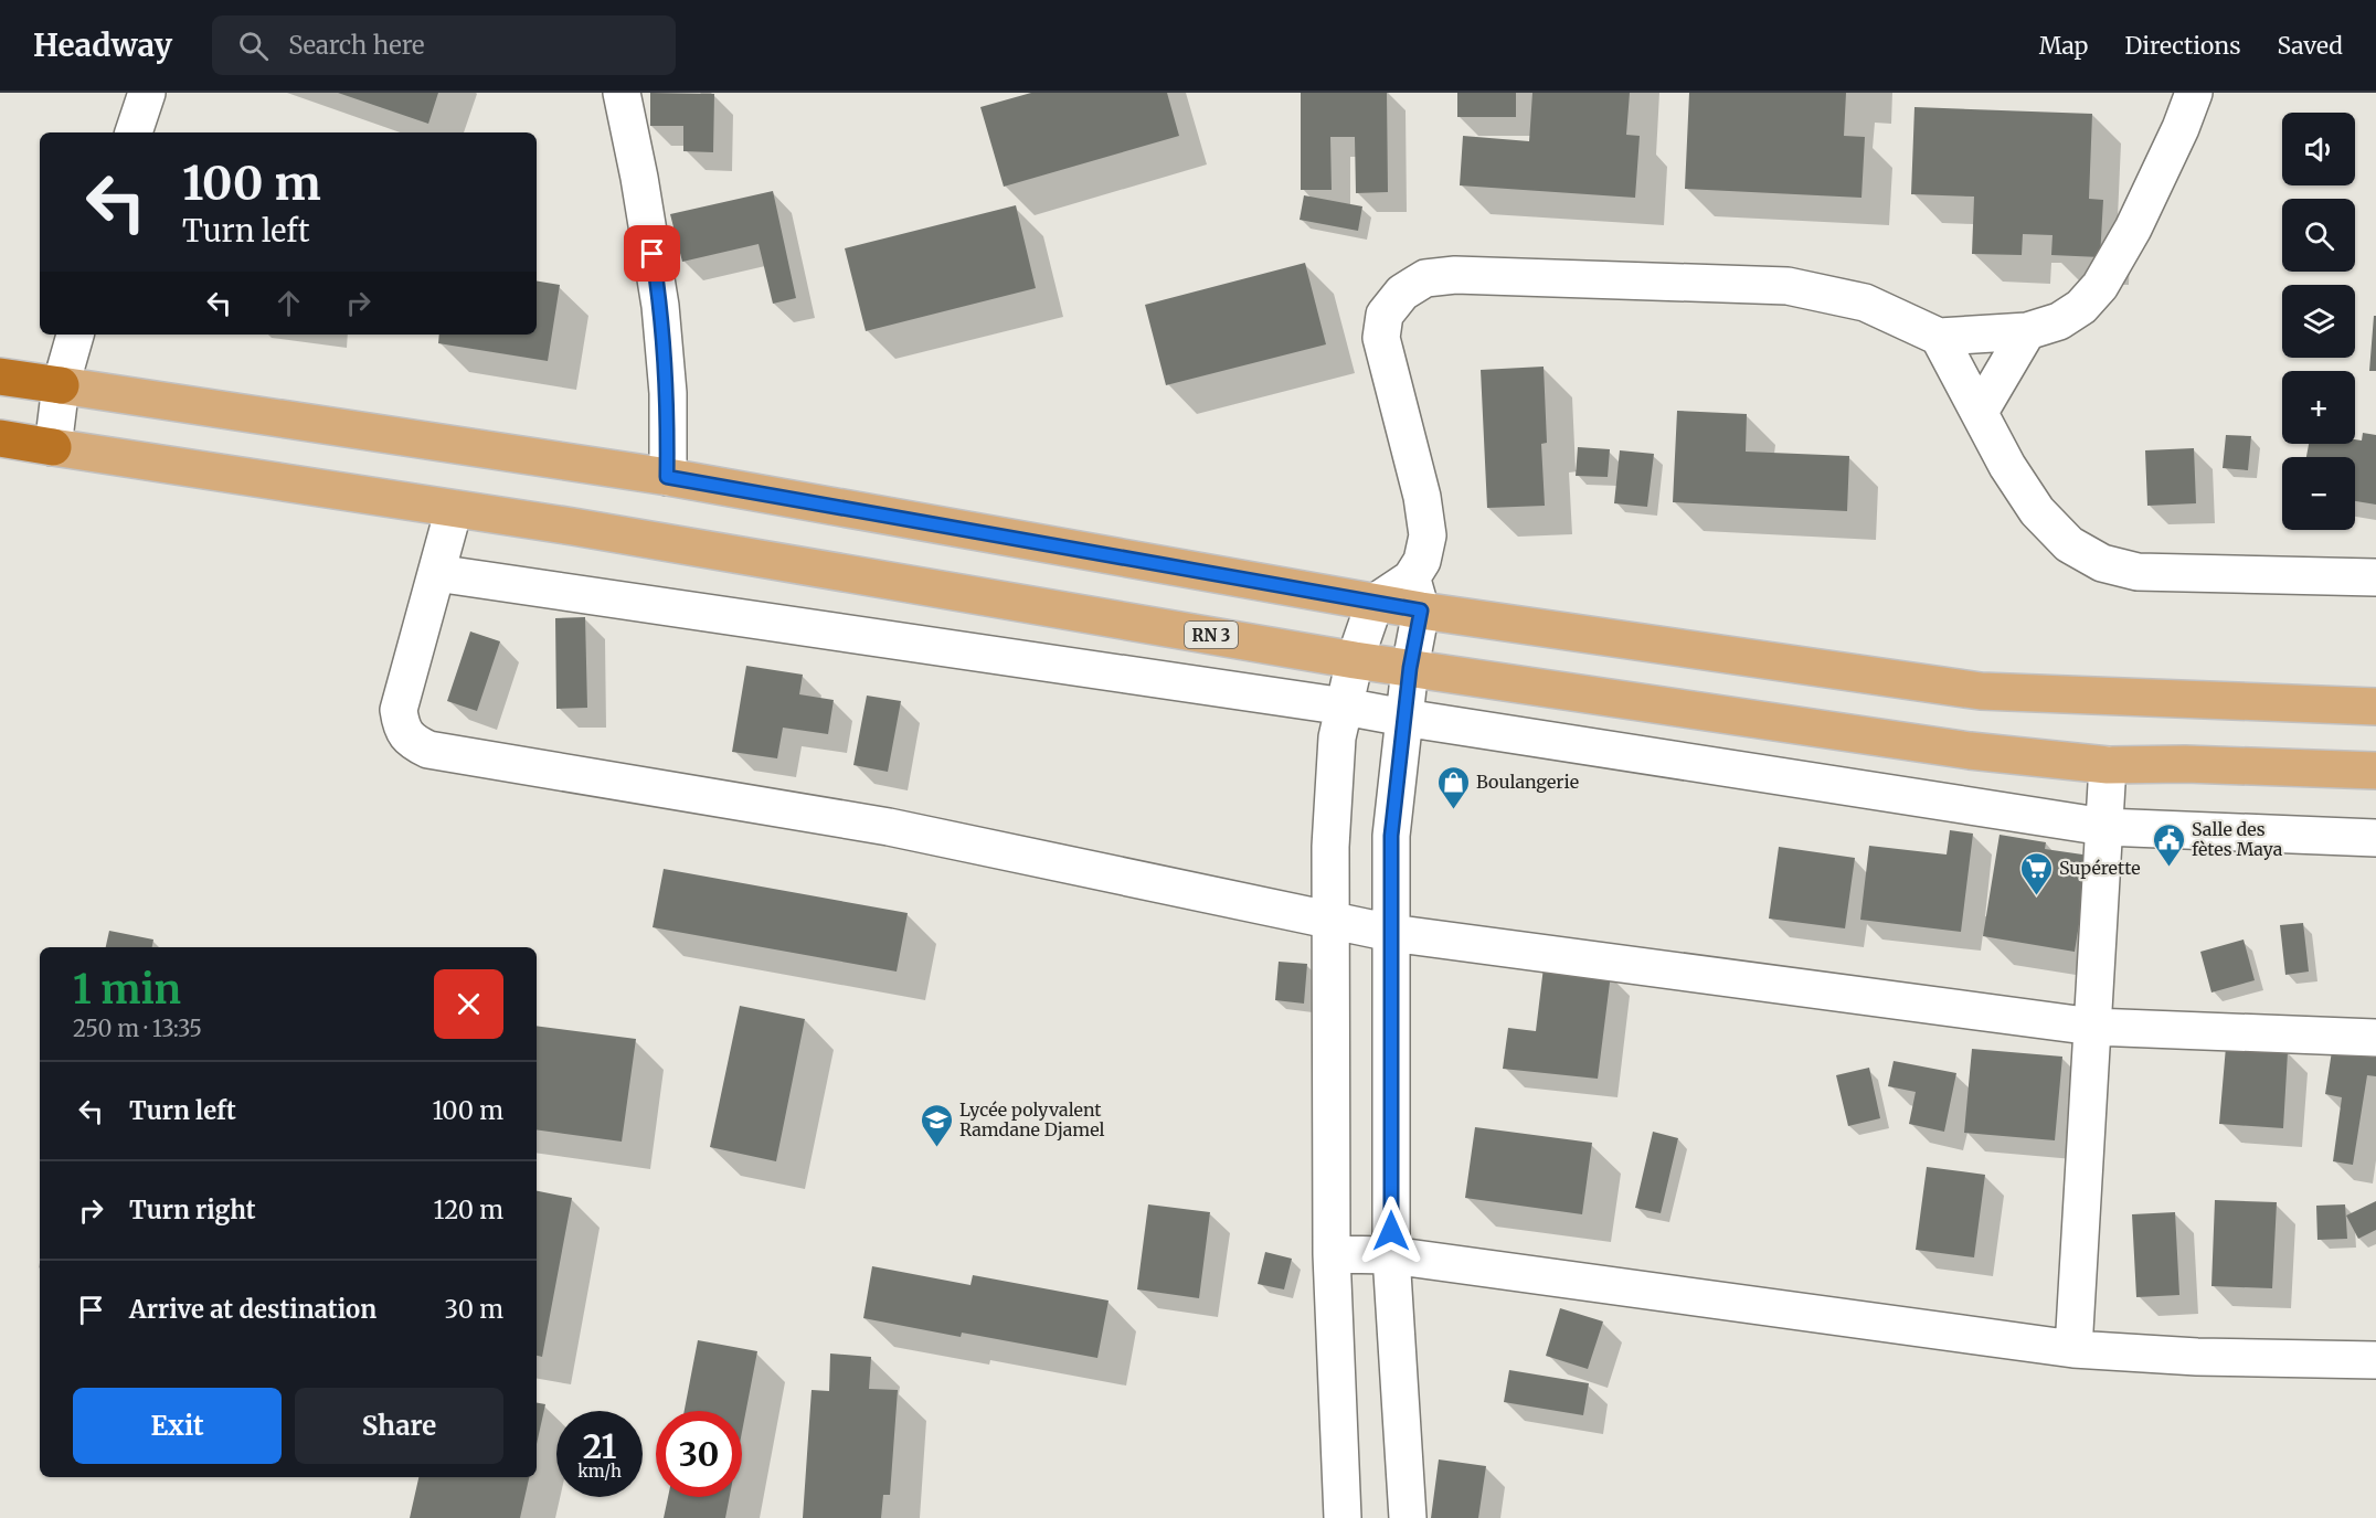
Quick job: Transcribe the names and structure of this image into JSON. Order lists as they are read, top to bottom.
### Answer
{
  "streets": {
    "highway": ["RN 3"]
  },
  "places": {
    "shop": ["Boulangerie"],
    "public building": ["Salle des fètes Maya"],
    "supermarket": ["Supérette"],
    "school or university": ["Lycée polyvalent Ramdane Djamel"]
  },
  "page": {
    "header": "Headway",
    "search": "Search here",
    "nav": ["Map", "Directions", "Saved"],
    "map_buttons": ["+", "−"],
    "turn": ["100 m", "Turn left"],
    "heading": ["1 min", "250 m · 13:35"],
    "list": [
      {
        "name": "Turn left",
        "value": "100 m"
      },
      {
        "name": "Turn right",
        "value": "120 m"
      },
      {
        "name": "Arrive at destination",
        "value": "30 m"
      }
    ],
    "buttons": ["Exit", "Share"],
    "speed": "21 km/h",
    "limit": "30"
  }
}
